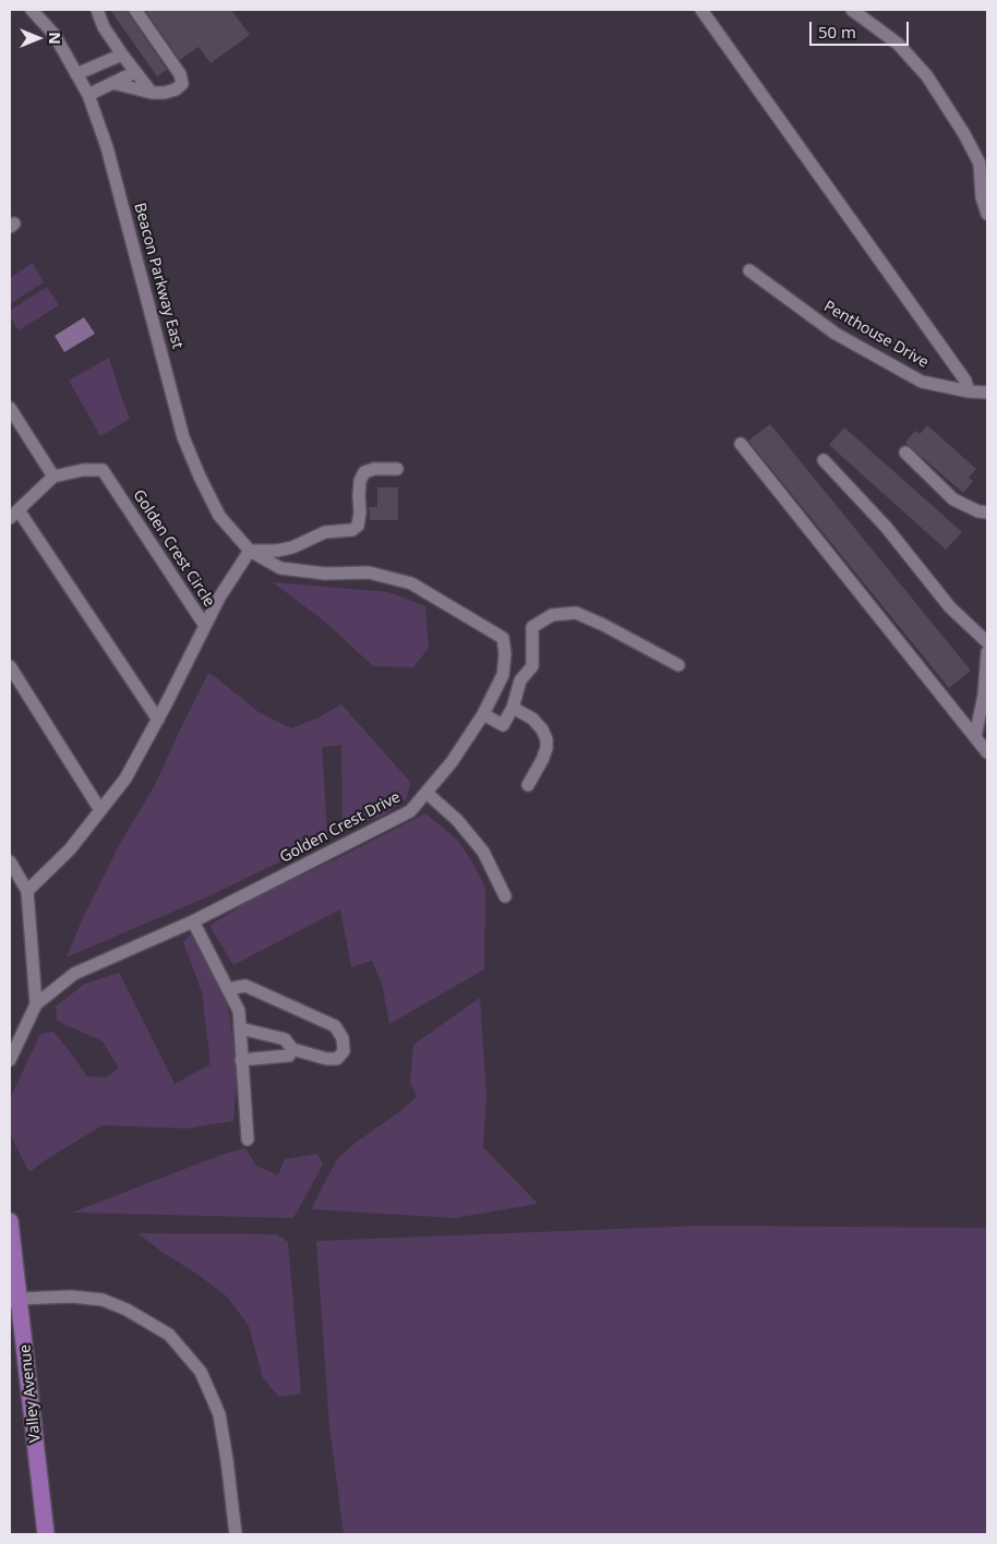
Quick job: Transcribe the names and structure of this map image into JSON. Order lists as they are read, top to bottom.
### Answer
{
  "streets": {
    "main road": ["Valley Avenue"],
    "street": [
      "Beacon Parkway East",
      "Penthouse Drive",
      "Golden Crest Circle",
      "Golden Crest Drive"
    ]
  },
  "crossings": [
    ["Beacon Parkway East", "Golden Crest Drive"]
  ],
  "scale_bar": "50 m",
  "north": "right"
}
